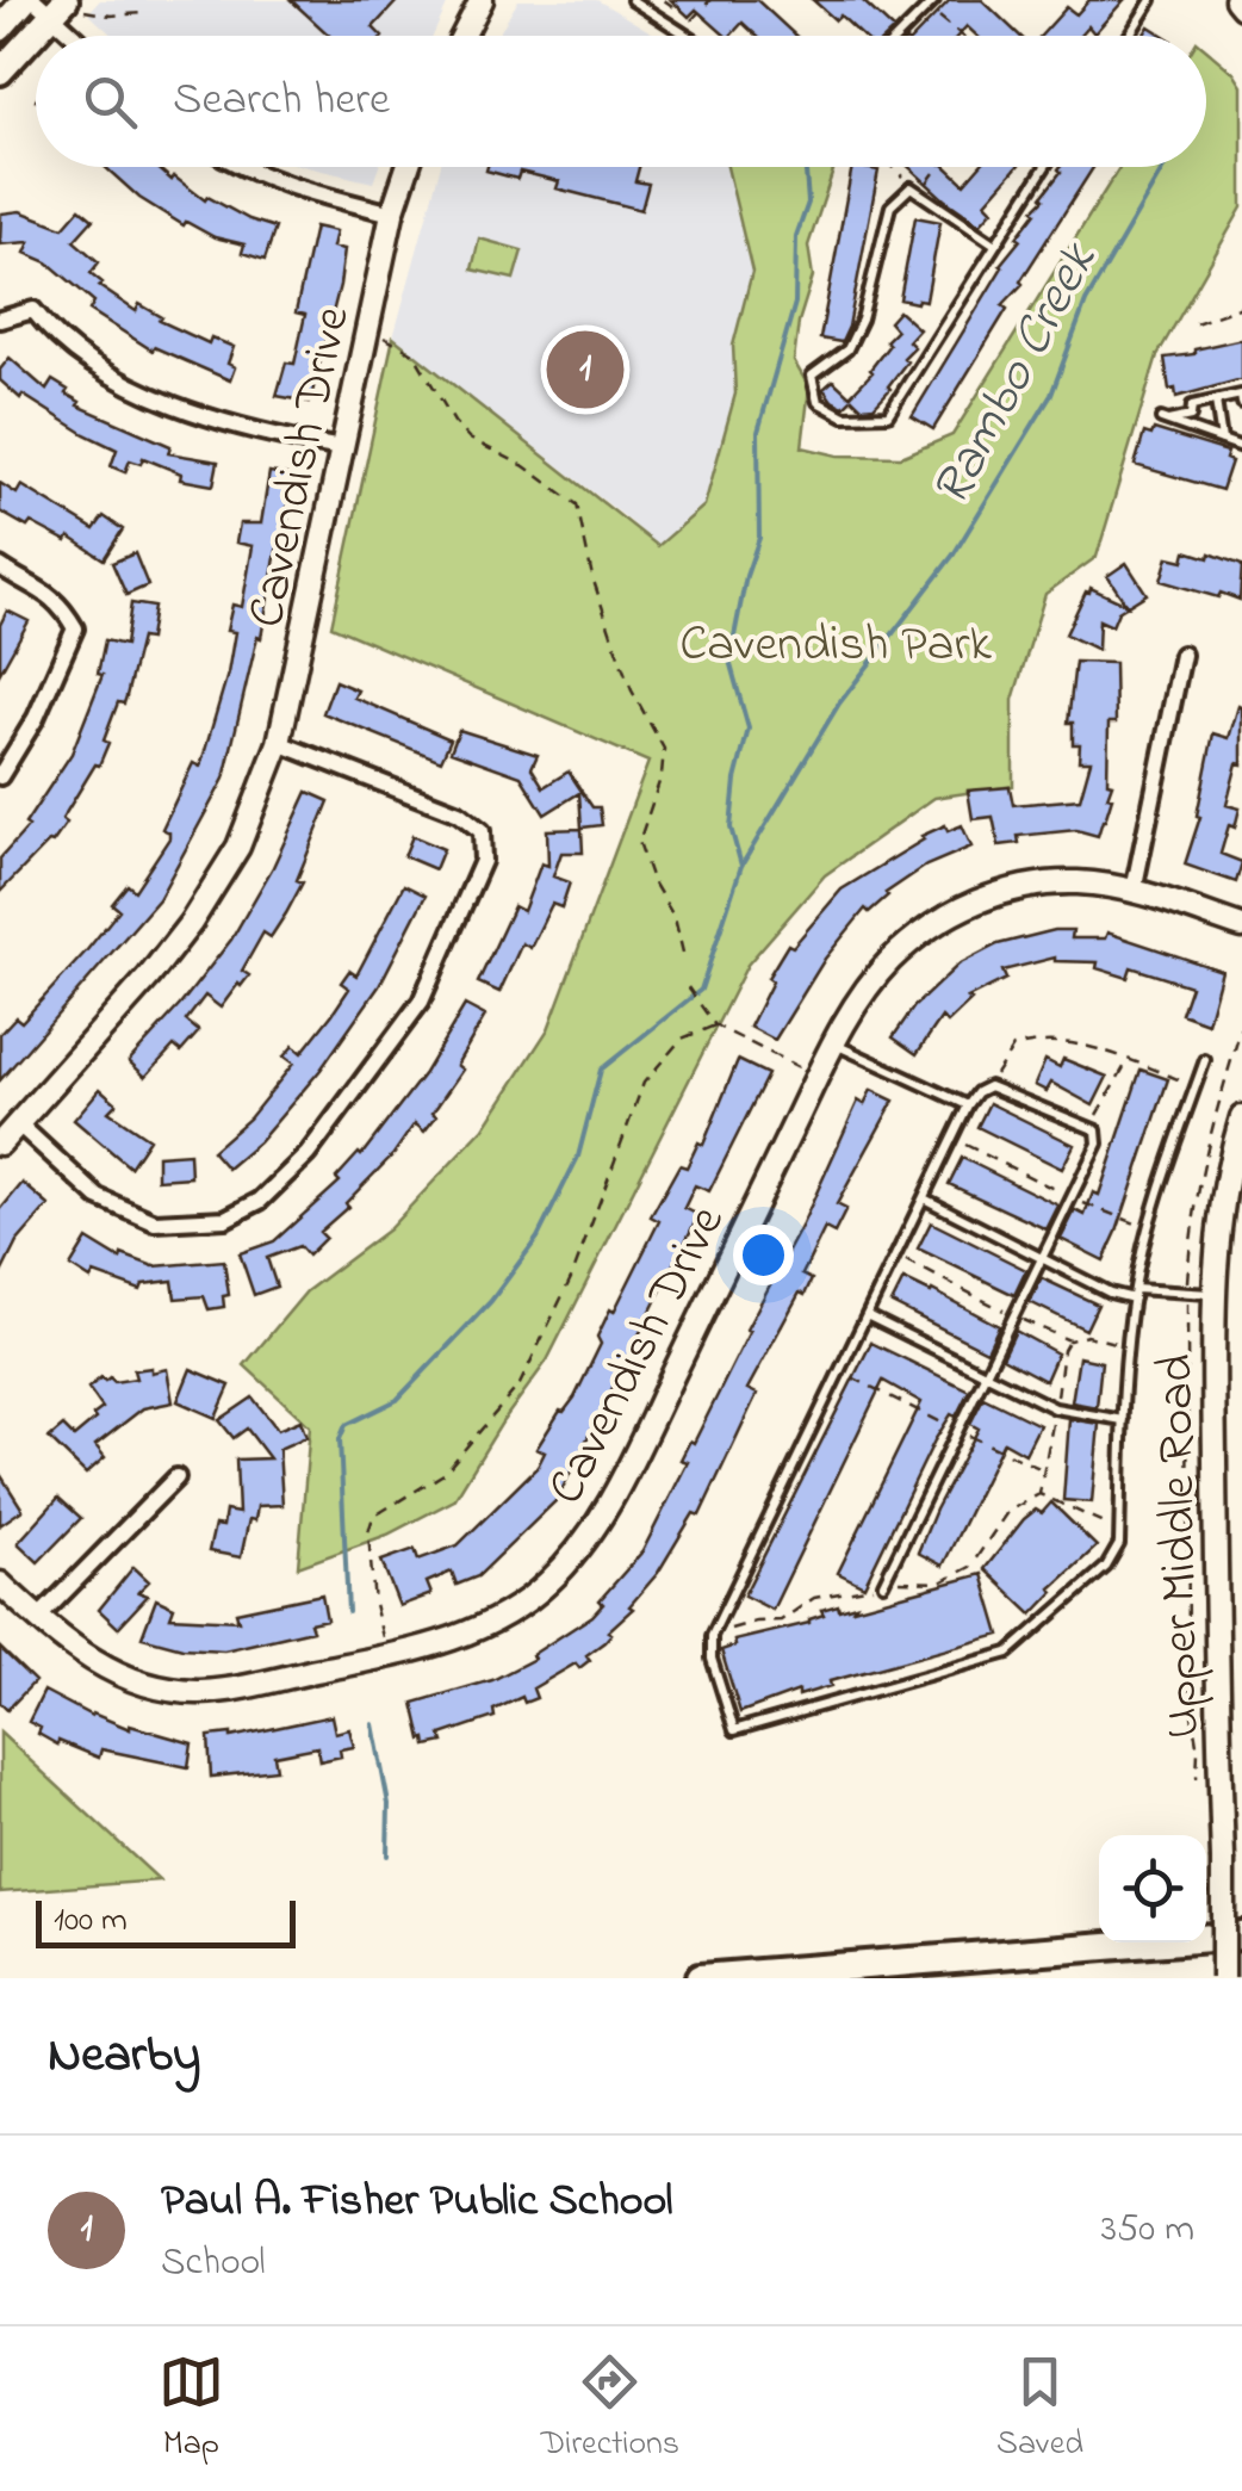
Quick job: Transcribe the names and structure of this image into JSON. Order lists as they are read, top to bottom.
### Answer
{
  "streets": {
    "street": ["Cavendish Drive", "Upper Middle Road"]
  },
  "water": ["Rambo Creek"],
  "parks": ["Cavendish Park"],
  "scale_bar": "100 m",
  "page": {
    "search": "Search here",
    "pins": "1",
    "scale": "100 m",
    "heading": "Nearby",
    "list": [
      {
        "mark": "1",
        "name": "Paul A. Fisher Public School",
        "note": "School",
        "value": "350 m"
      }
    ],
    "nav": ["Map", "Directions", "Saved"]
  }
}
